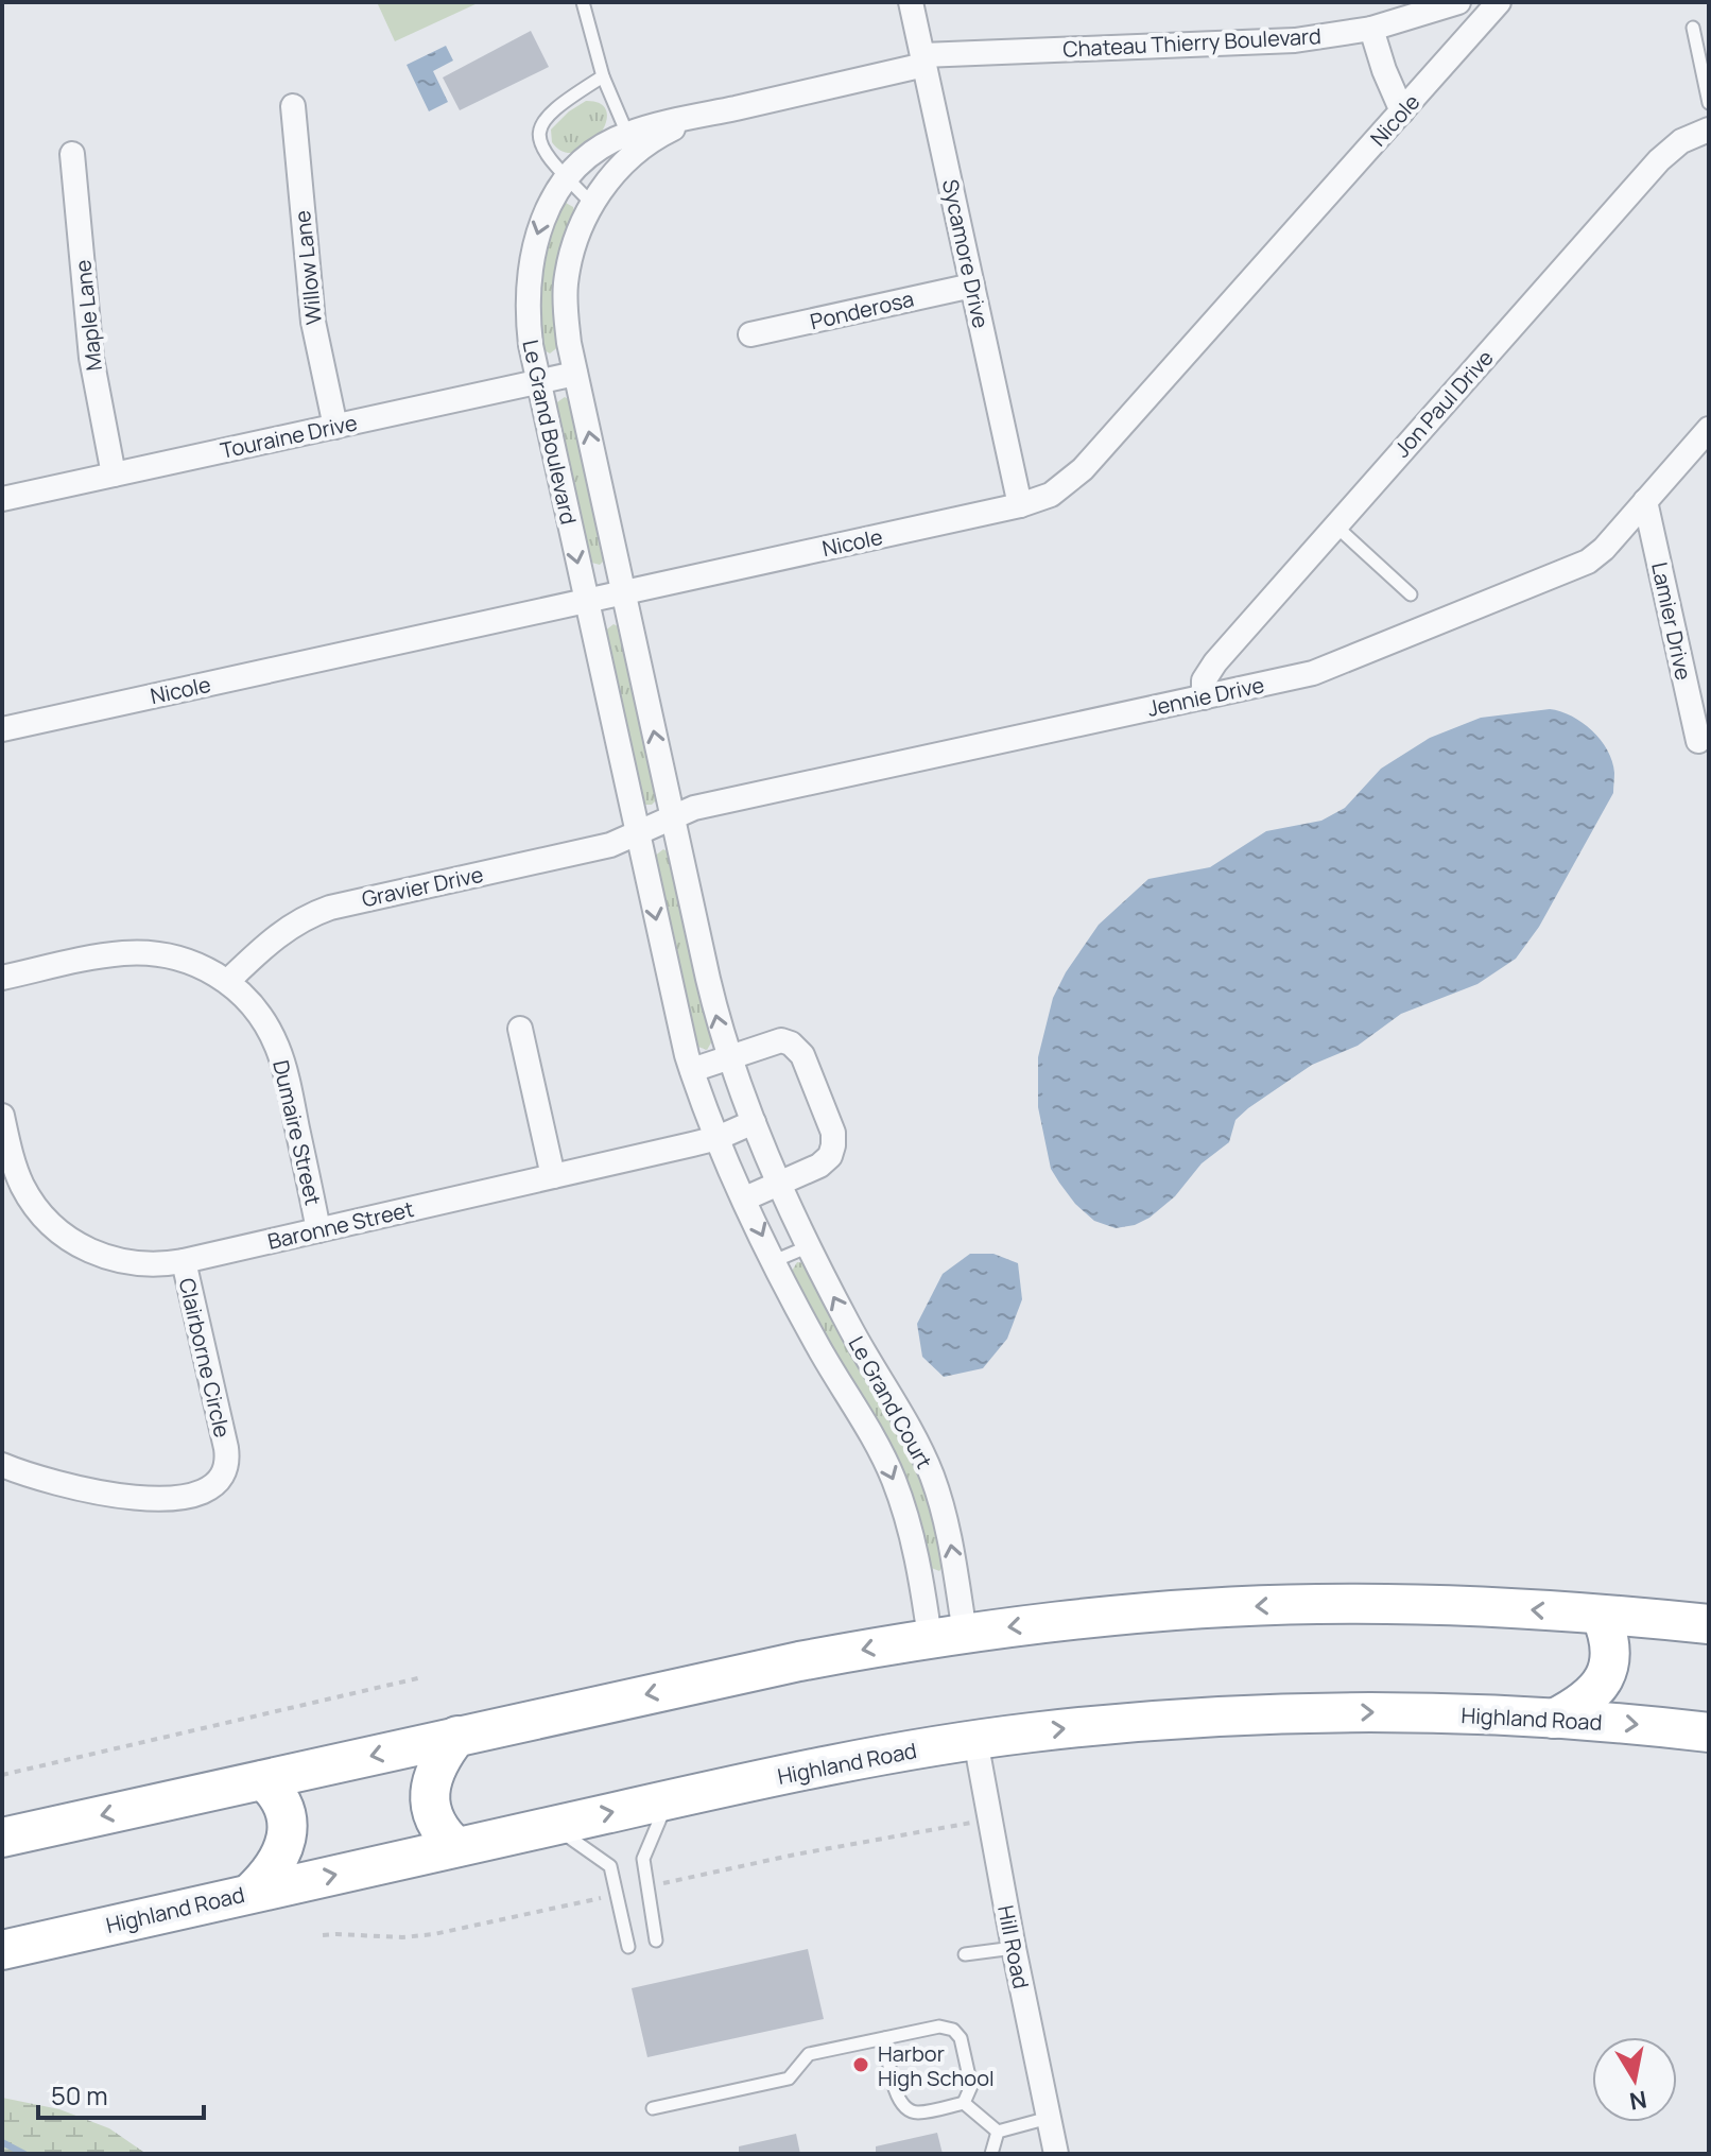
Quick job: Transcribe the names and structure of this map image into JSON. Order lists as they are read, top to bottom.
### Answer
{
  "streets": {
    "highway": ["Highland Road"],
    "street": [
      "Chateau Thierry Boulevard",
      "Nicole",
      "Sycamore Drive",
      "Willow Lane",
      "Ponderosa",
      "Maple Lane",
      "Jon Paul Drive",
      "Le Grand Boulevard",
      "Touraine Drive",
      "Lamier Drive",
      "Jennie Drive",
      "Gravier Drive",
      "Dumaire Street",
      "Baronne Street",
      "Clairborne Circle",
      "Le Grand Court",
      "Hill Road"
    ]
  },
  "crossings": [
    ["Chateau Thierry Boulevard", "Sycamore Drive"],
    ["Chateau Thierry Boulevard", "Le Grand Boulevard"],
    ["Nicole", "Sycamore Drive"],
    ["Nicole", "Le Grand Boulevard"],
    ["Sycamore Drive", "Ponderosa"],
    ["Sycamore Drive", "Le Grand Boulevard"],
    ["Willow Lane", "Touraine Drive"],
    ["Maple Lane", "Touraine Drive"],
    ["Jon Paul Drive", "Jennie Drive"],
    ["Le Grand Boulevard", "Touraine Drive"],
    ["Le Grand Boulevard", "Jennie Drive"],
    ["Le Grand Boulevard", "Gravier Drive"],
    ["Le Grand Boulevard", "Le Grand Court"],
    ["Lamier Drive", "Jennie Drive"],
    ["Jennie Drive", "Gravier Drive"],
    ["Jennie Drive", "Le Grand Court"],
    ["Gravier Drive", "Dumaire Street"],
    ["Gravier Drive", "Le Grand Court"],
    ["Dumaire Street", "Baronne Street"],
    ["Baronne Street", "Clairborne Circle"],
    ["Baronne Street", "Le Grand Court"],
    ["Highland Road", "Hill Road"]
  ],
  "places": ["Harbor High School"],
  "scale_bar": "50 m",
  "north": "bottom"
}
